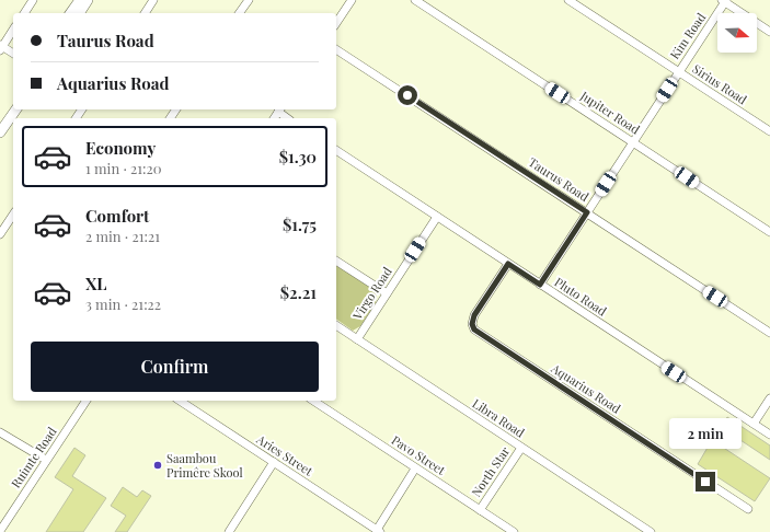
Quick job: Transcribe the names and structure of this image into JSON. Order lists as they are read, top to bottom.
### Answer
{
  "streets": {
    "street": [
      "Kim Road",
      "Sirius Road",
      "Jupiter Road",
      "Taurus Road",
      "Virgo Road",
      "Pluto Road",
      "Aquarius Road",
      "Libra Road",
      "Aries Street",
      "Pavo Street",
      "Ruimte Road",
      "North Star"
    ]
  },
  "crossings": [
    ["Kim Road", "Sirius Road"],
    ["Kim Road", "Jupiter Road"],
    ["Kim Road", "Taurus Road"],
    ["Kim Road", "Pluto Road"],
    ["Virgo Road", "Pluto Road"],
    ["Virgo Road", "Libra Road"],
    ["Pluto Road", "Aquarius Road"],
    ["Libra Road", "North Star"],
    ["Pavo Street", "North Star"]
  ],
  "places": ["Saambou Primêre Skool"],
  "north": "right",
  "page": {
    "banner": ["Taurus Road", "Aquarius Road"],
    "list": [
      {
        "name": "Economy",
        "note": "1 min · 21:20",
        "value": "$1.30"
      },
      {
        "name": "Comfort",
        "note": "2 min · 21:21",
        "value": "$1.75"
      },
      {
        "name": "XL",
        "note": "3 min · 21:22",
        "value": "$2.21"
      }
    ],
    "buttons": "Confirm",
    "bubble": "2 min"
  }
}
